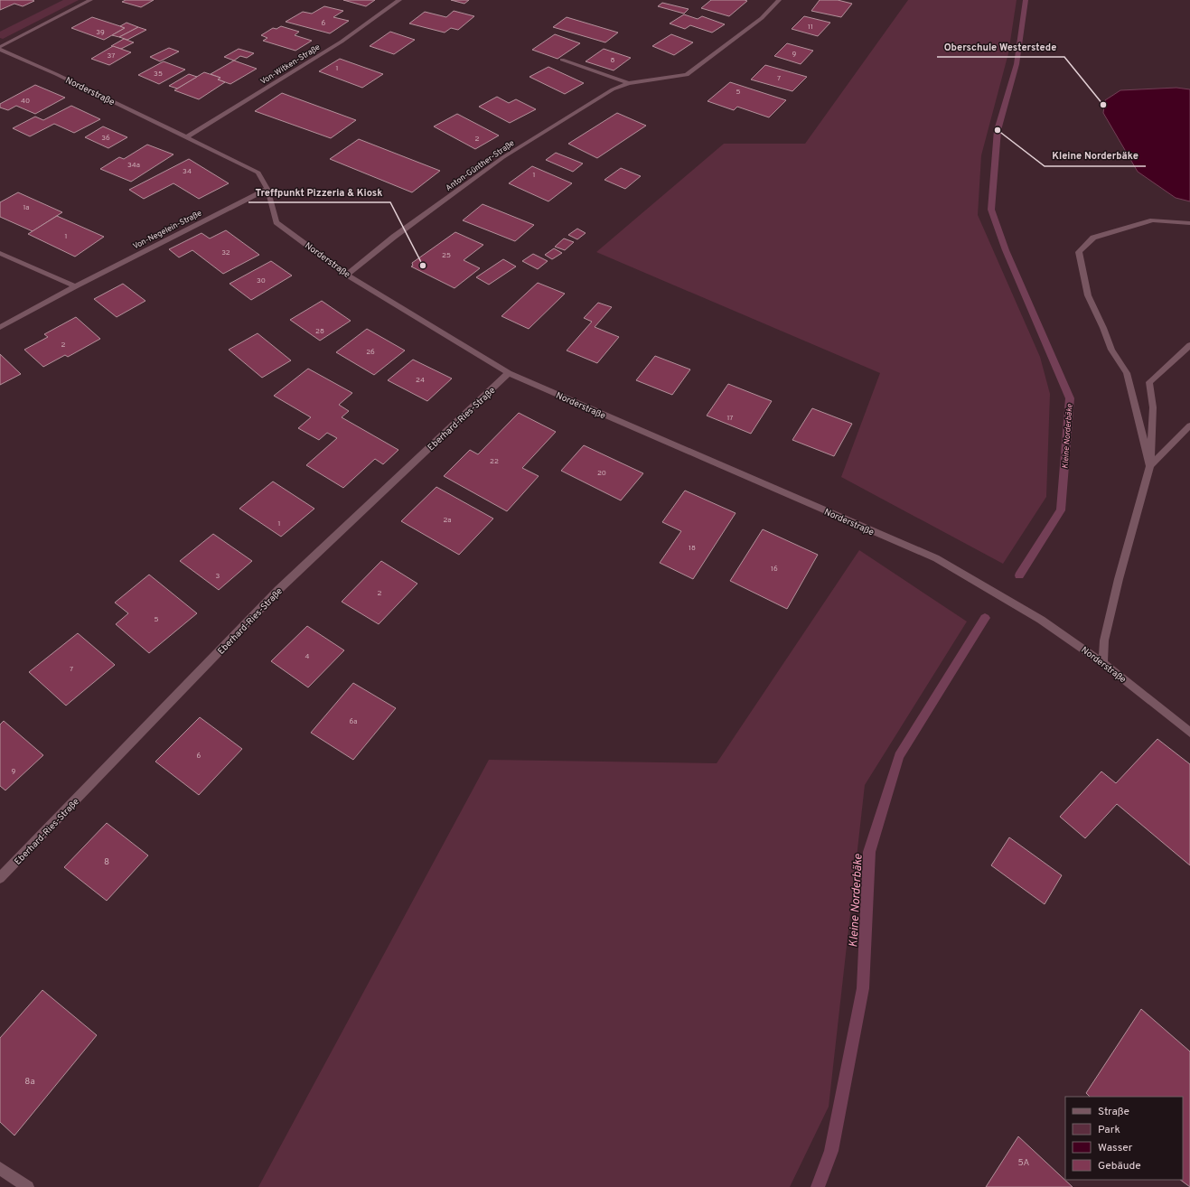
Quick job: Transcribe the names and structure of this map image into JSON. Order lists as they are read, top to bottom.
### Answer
{
  "streets": {
    "street": [
      "Von-Witken-Straße",
      "Norderstraße",
      "Anton-Günther-Straße",
      "Von-Negelein-Straße",
      "Eberhard-Ries-Straße"
    ]
  },
  "crossings": [
    ["Von-Witken-Straße", "Norderstraße"],
    ["Norderstraße", "Anton-Günther-Straße"],
    ["Norderstraße", "Von-Negelein-Straße"],
    ["Norderstraße", "Eberhard-Ries-Straße"]
  ],
  "water": ["Kleine Norderbäke"],
  "places": ["Oberschule Westerstede", "Kleine Norderbäke", "Treffpunkt Pizzeria & Kiosk"],
  "house_numbers": [
    "6",
    "11",
    "39",
    "9",
    "37",
    "8",
    "1",
    "35",
    "7",
    "5",
    "40",
    "36",
    "2",
    "34a",
    "34",
    "1",
    "1a",
    "1",
    "32",
    "25",
    "30",
    "28",
    "2",
    "26",
    "24",
    "17",
    "22",
    "20",
    "2a",
    "1",
    "18",
    "16",
    "3",
    "2",
    "5",
    "4",
    "7",
    "6a",
    "6",
    "9",
    "8",
    "8a",
    "5A"
  ],
  "legend": [
    "Straße",
    "Park",
    "Wasser",
    "Gebäude"
  ]
}
